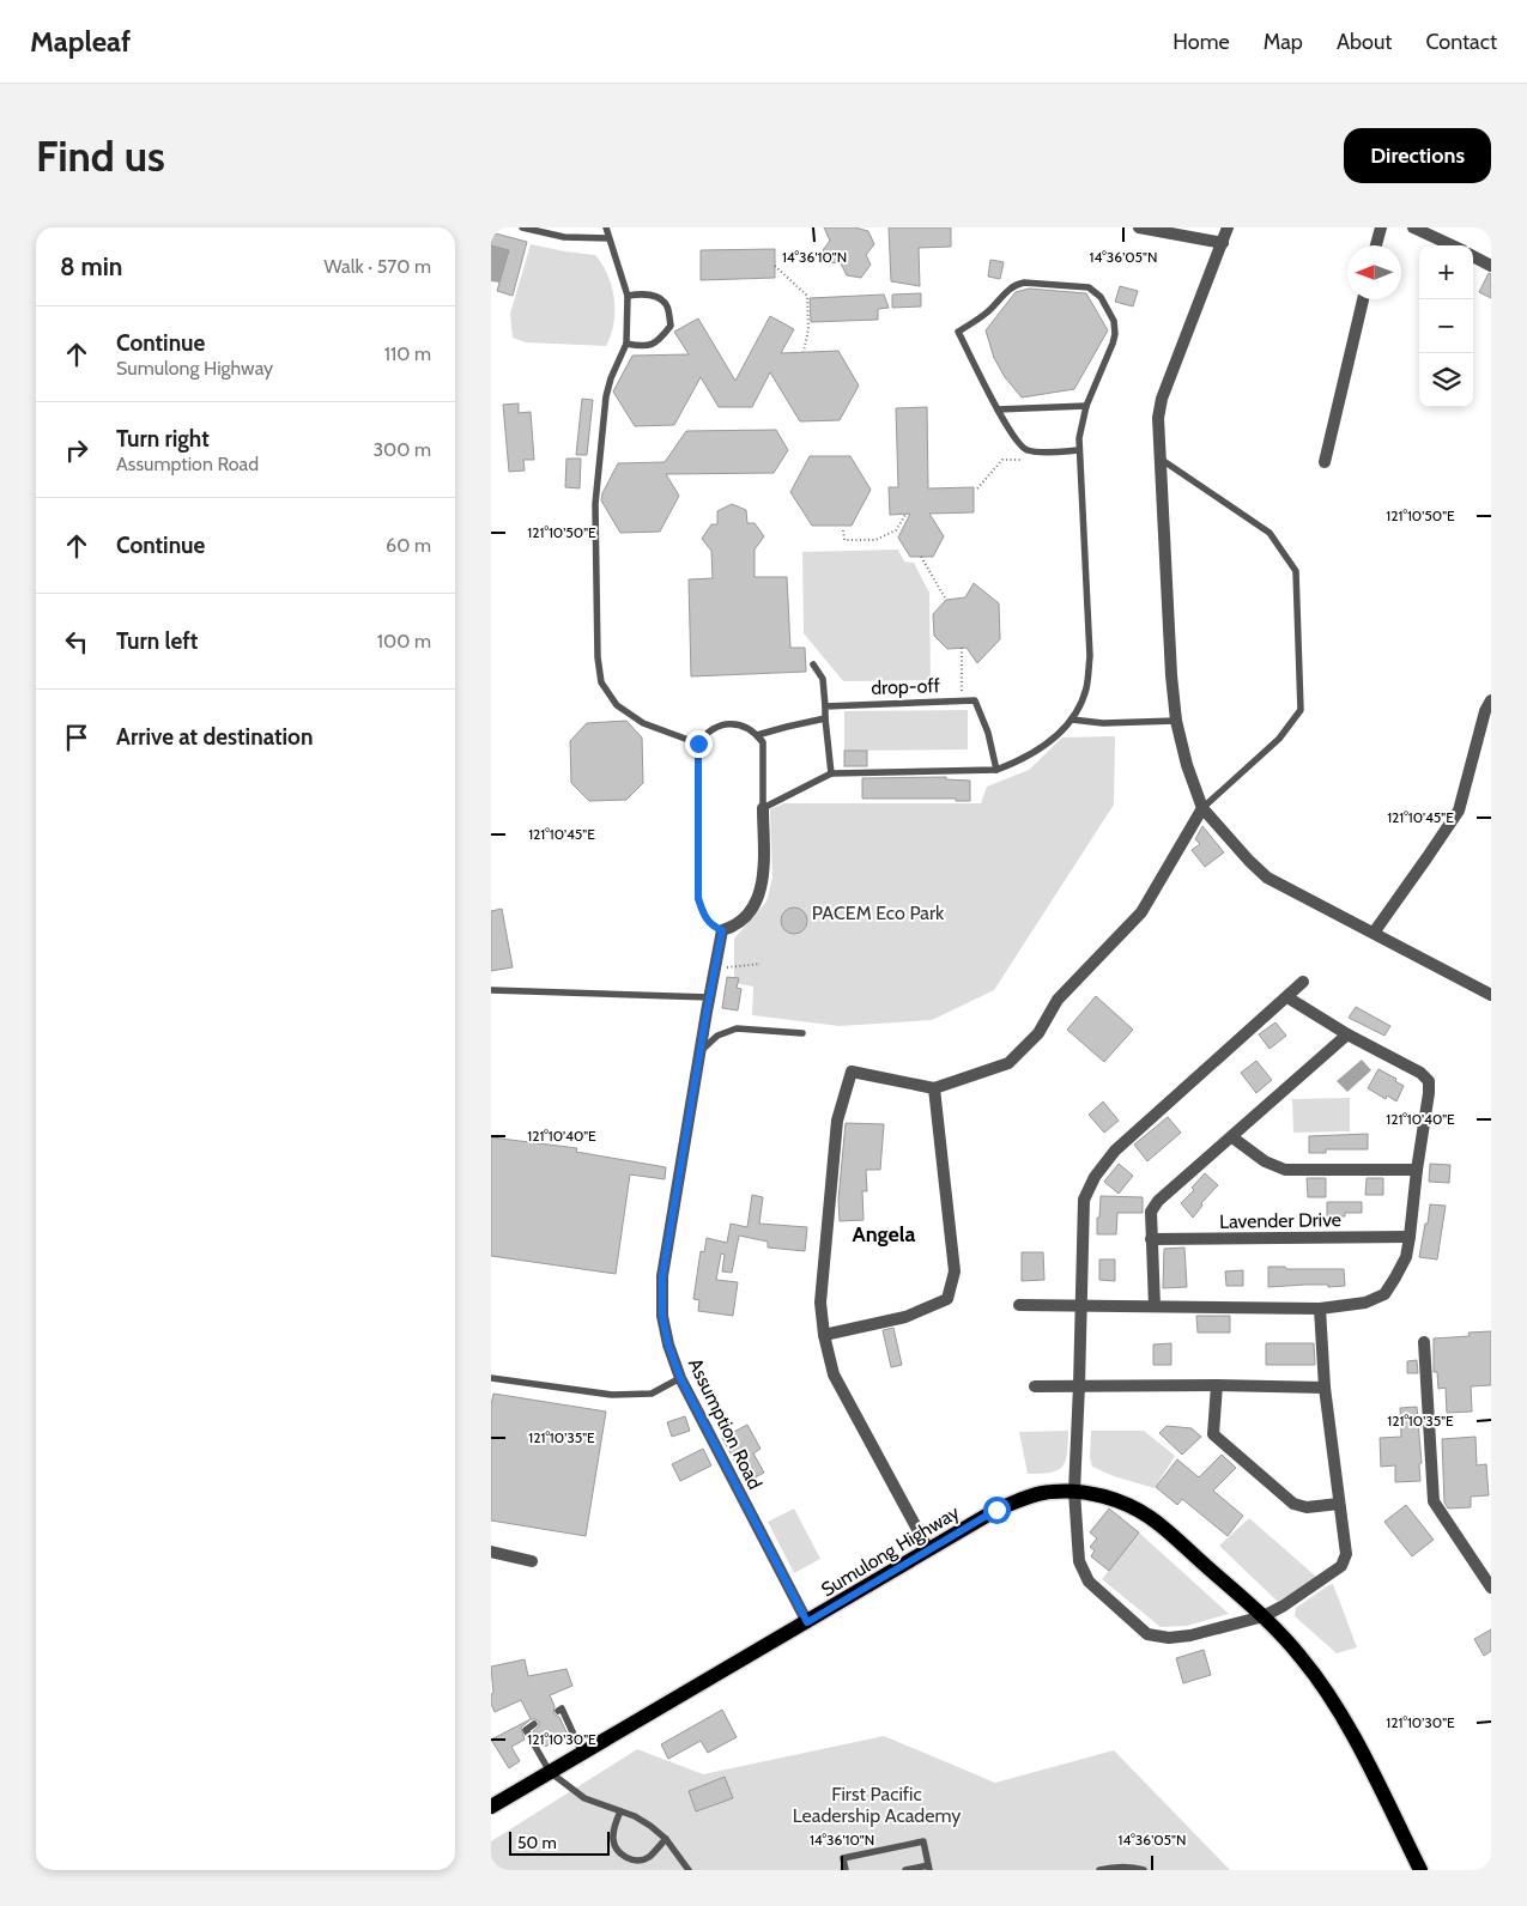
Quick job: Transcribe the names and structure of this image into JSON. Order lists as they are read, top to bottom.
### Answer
{
  "streets": {
    "main road": ["Sumulong Highway"],
    "street": ["Lavender Drive", "Assumption Road"],
    "lane": ["drop-off"]
  },
  "crossings": [
    ["Assumption Road", "Sumulong Highway"]
  ],
  "districts": ["Angela"],
  "parks": ["PACEM Eco Park", "First Pacific Leadership Academy"],
  "scale_bar": "50 m",
  "north": "left",
  "page": {
    "header": "Mapleaf",
    "nav": [
      "Home",
      "Map",
      "About",
      "Contact"
    ],
    "buttons": "Directions",
    "title": "Find us",
    "heading": ["8 min", "Walk · 570 m"],
    "map_buttons": ["+", "−"],
    "list": [
      ["Continue", "Sumulong Highway", "110 m"],
      ["Turn right", "Assumption Road", "300 m"],
      ["Continue", "60 m"],
      ["Turn left", "100 m"],
      "Arrive at destination"
    ],
    "scale": "50 m"
  },
  "coordinates": [
    "14°36'10\"N",
    "14°36'05\"N",
    "121°10'50\"E",
    "121°10'45\"E",
    "121°10'40\"E",
    "121°10'35\"E",
    "121°10'30\"E"
  ]
}
